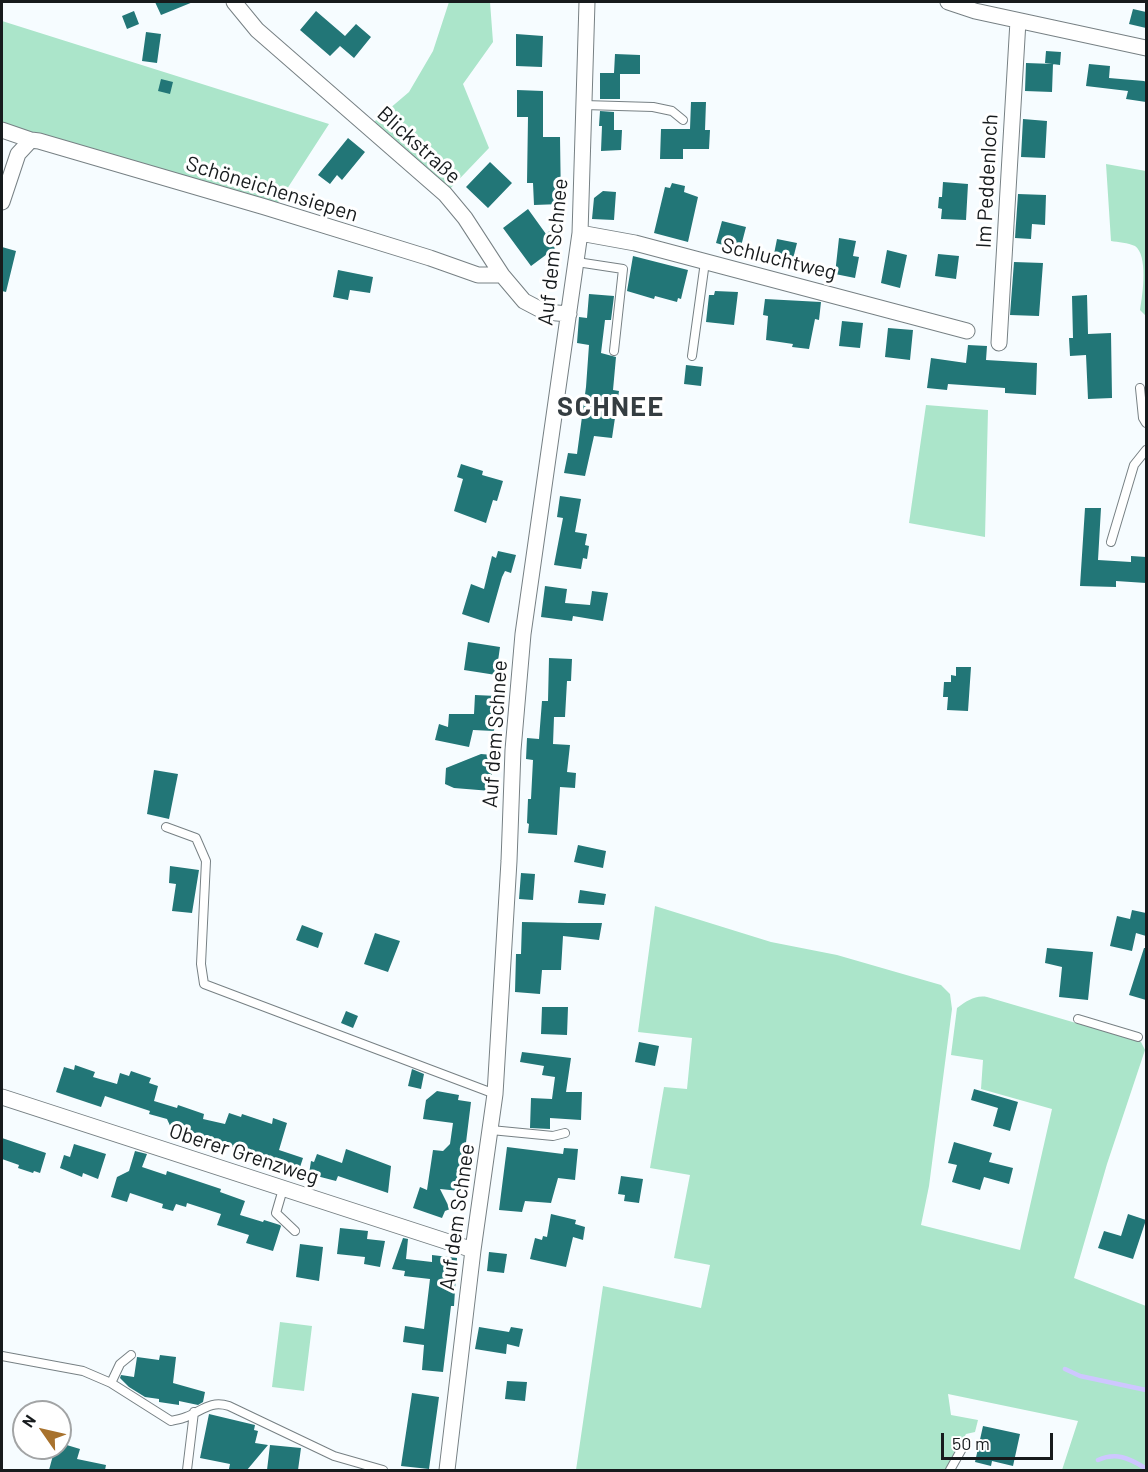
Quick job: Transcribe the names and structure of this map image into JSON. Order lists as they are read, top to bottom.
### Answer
{
  "streets": {
    "street": [
      "Blickstraße",
      "Im Peddenloch",
      "Schöneichensiepen",
      "Auf dem Schnee",
      "Schluchtweg",
      "Oberer Grenzweg"
    ]
  },
  "crossings": [
    ["Blickstraße", "Schöneichensiepen"],
    ["Blickstraße", "Auf dem Schnee"],
    ["Auf dem Schnee", "Schluchtweg"],
    ["Auf dem Schnee", "Oberer Grenzweg"]
  ],
  "districts": ["SCHNEE"],
  "scale_bar": "50 m",
  "north": "top left"
}
